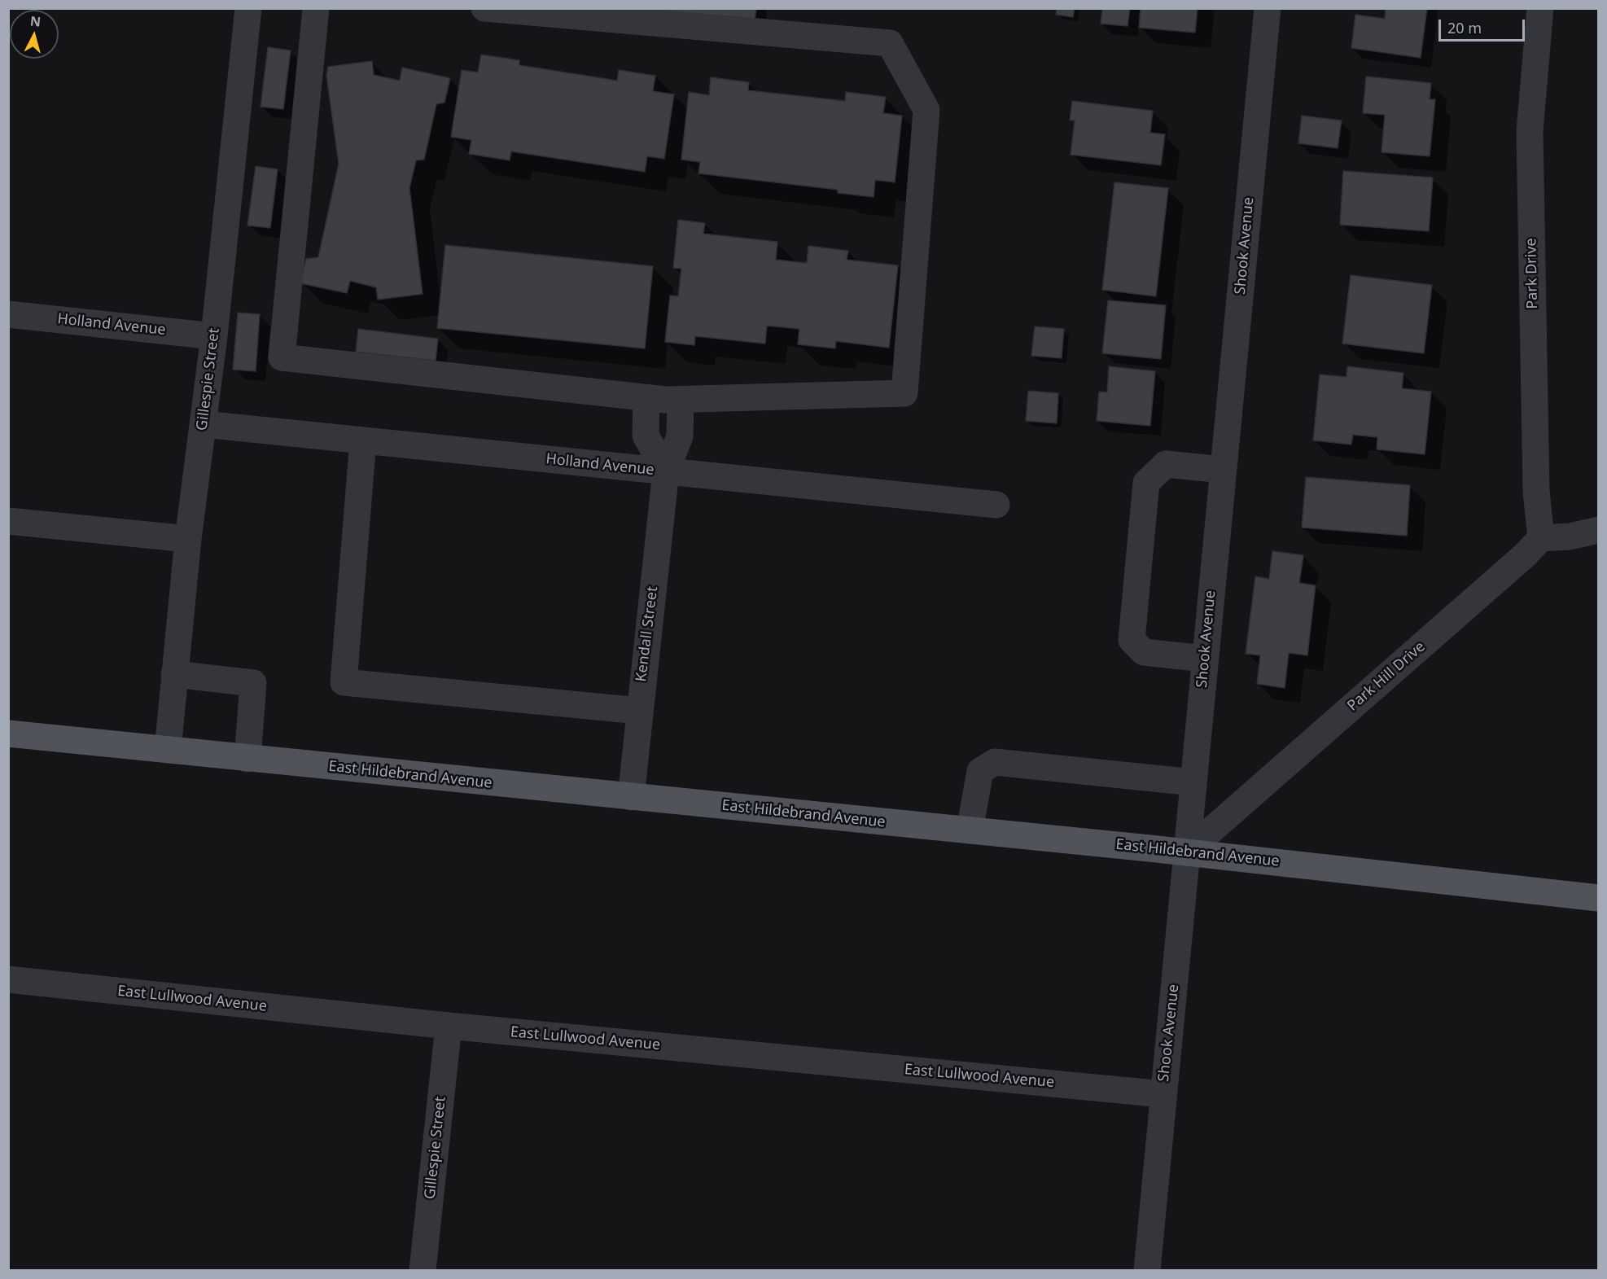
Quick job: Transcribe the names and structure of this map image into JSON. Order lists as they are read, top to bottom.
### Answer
{
  "streets": {
    "main road": ["East Hildebrand Avenue"],
    "street": [
      "Shook Avenue",
      "Park Drive",
      "Holland Avenue",
      "Gillespie Street",
      "Kendall Street",
      "Park Hill Drive",
      "East Lullwood Avenue"
    ]
  },
  "crossings": [
    ["Shook Avenue", "Park Hill Drive"],
    ["Shook Avenue", "East Hildebrand Avenue"],
    ["Shook Avenue", "East Lullwood Avenue"],
    ["Park Drive", "Park Hill Drive"],
    ["Holland Avenue", "Gillespie Street"],
    ["Holland Avenue", "Kendall Street"],
    ["Gillespie Street", "East Hildebrand Avenue"],
    ["Gillespie Street", "East Lullwood Avenue"],
    ["Kendall Street", "East Hildebrand Avenue"],
    ["Park Hill Drive", "East Hildebrand Avenue"]
  ],
  "scale_bar": "20 m",
  "north": "top"
}
